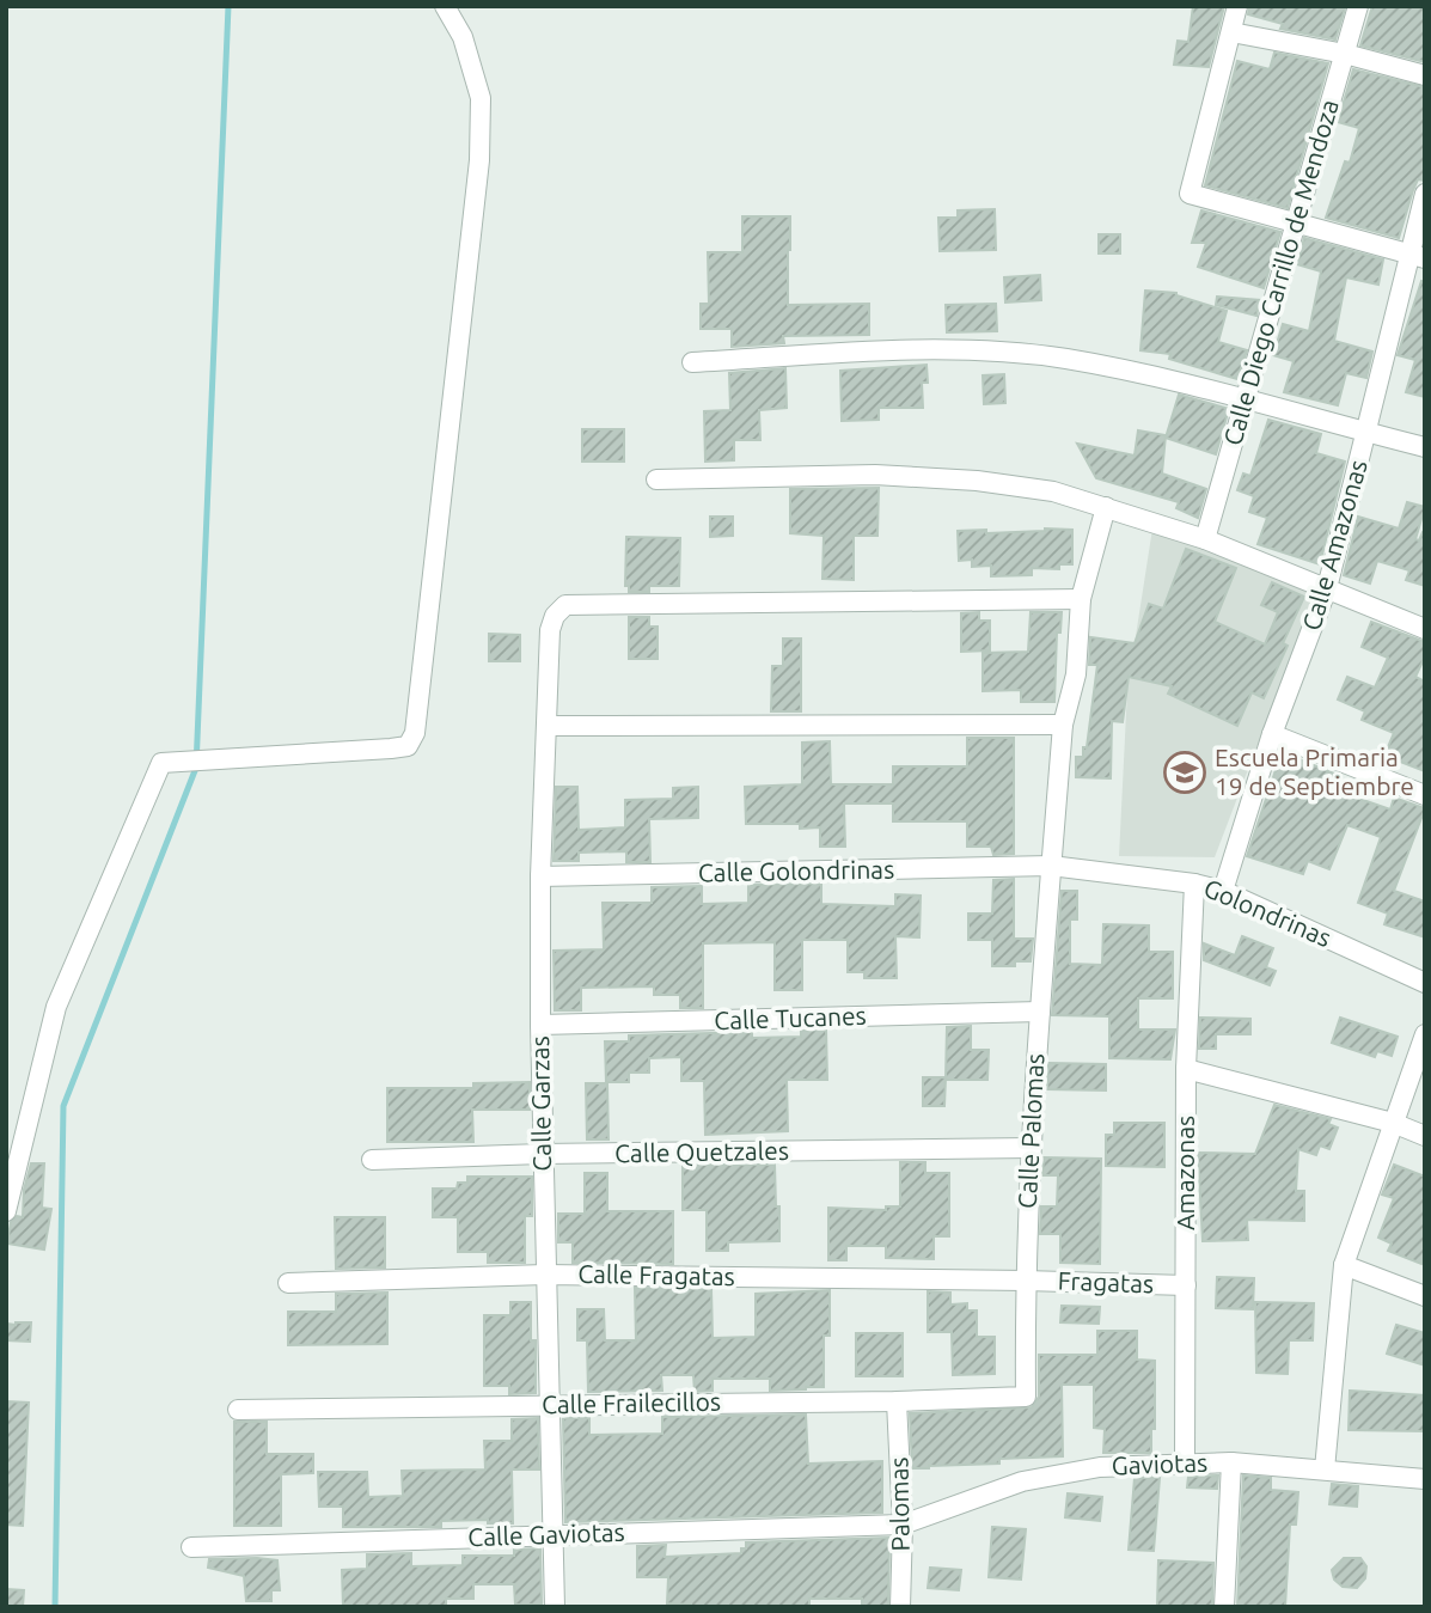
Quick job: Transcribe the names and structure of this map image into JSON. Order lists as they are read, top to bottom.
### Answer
{
  "streets": {
    "street": [
      "Calle Diego Carrillo de Mendoza",
      "Calle Amazonas",
      "Calle Golondrinas",
      "Golondrinas",
      "Calle Tucanes",
      "Calle Garzas",
      "Calle Palomas",
      "Calle Quetzales",
      "Amazonas",
      "Calle Fragatas",
      "Fragatas",
      "Calle Frailecillos",
      "Gaviotas",
      "Palomas",
      "Calle Gaviotas"
    ]
  },
  "crossings": [
    ["Calle Amazonas", "Golondrinas"],
    ["Calle Golondrinas", "Golondrinas"],
    ["Calle Golondrinas", "Calle Garzas"],
    ["Calle Golondrinas", "Calle Palomas"],
    ["Golondrinas", "Calle Palomas"],
    ["Golondrinas", "Amazonas"],
    ["Calle Tucanes", "Calle Garzas"],
    ["Calle Tucanes", "Calle Palomas"],
    ["Calle Garzas", "Calle Palomas"],
    ["Calle Garzas", "Calle Quetzales"],
    ["Calle Garzas", "Calle Fragatas"],
    ["Calle Garzas", "Calle Frailecillos"],
    ["Calle Garzas", "Calle Gaviotas"],
    ["Calle Palomas", "Calle Quetzales"],
    ["Calle Palomas", "Calle Fragatas"],
    ["Calle Palomas", "Fragatas"],
    ["Calle Palomas", "Calle Frailecillos"],
    ["Amazonas", "Fragatas"],
    ["Amazonas", "Gaviotas"],
    ["Calle Fragatas", "Fragatas"],
    ["Calle Frailecillos", "Palomas"],
    ["Gaviotas", "Palomas"],
    ["Gaviotas", "Calle Gaviotas"],
    ["Palomas", "Calle Gaviotas"]
  ],
  "places": {
    "school or university": ["Escuela Primaria 19 de Septiembre"]
  }
}
